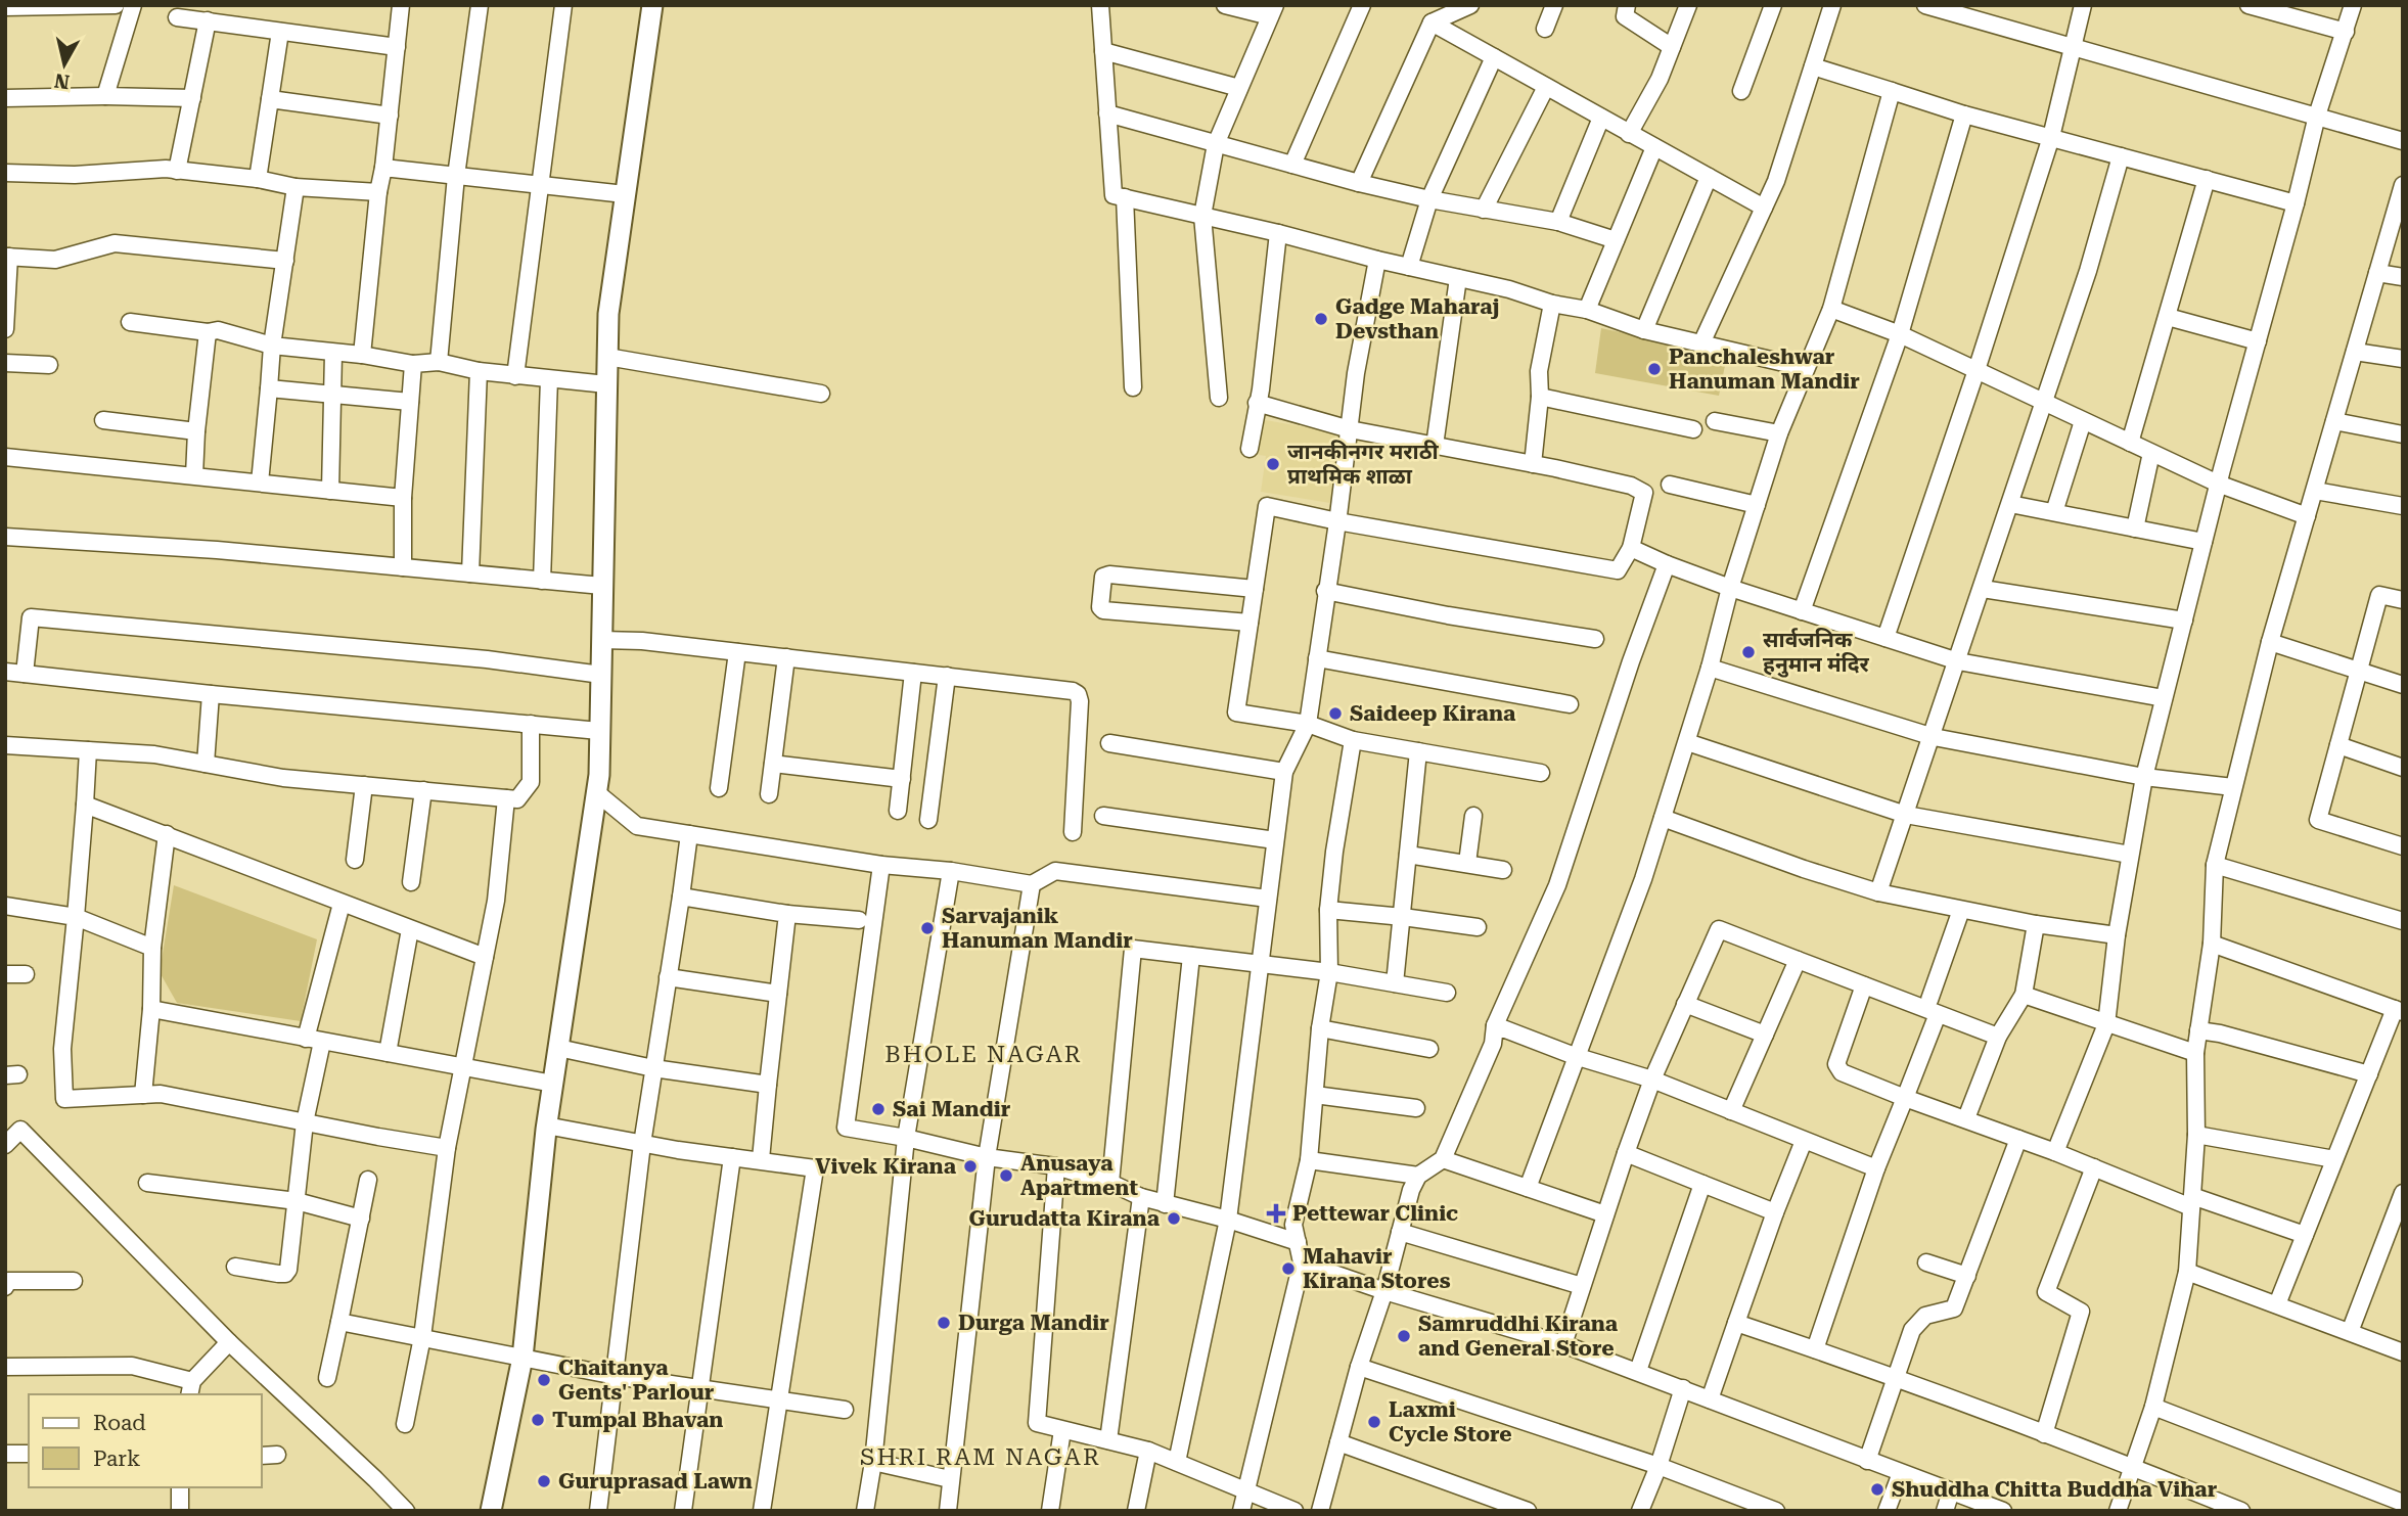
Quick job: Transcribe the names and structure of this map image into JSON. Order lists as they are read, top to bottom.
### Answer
{
  "districts": ["BHOLE NAGAR", "SHRI RAM NAGAR"],
  "places": {
    "other": [
      "Gadge Maharaj Devsthan",
      "Panchaleshwar Hanuman Mandir",
      "जानकीनगर मराठी प्राथमिक शाळा",
      "सार्वजनिक हनुमान मंदिर",
      "Saideep Kirana",
      "Sarvajanik Hanuman Mandir",
      "Sai Mandir",
      "Vivek Kirana",
      "Anusaya Apartment",
      "Gurudatta Kirana",
      "Mahavir Kirana Stores",
      "Durga Mandir",
      "Samruddhi Kirana and General Store",
      "Chaitanya Gents' Parlour",
      "Tumpal Bhavan",
      "Laxmi Cycle Store",
      "Guruprasad Lawn",
      "Shuddha Chitta Buddha Vihar"
    ],
    "health": ["Pettewar Clinic"]
  },
  "legend": ["Road", "Park"],
  "north": "bottom"
}
